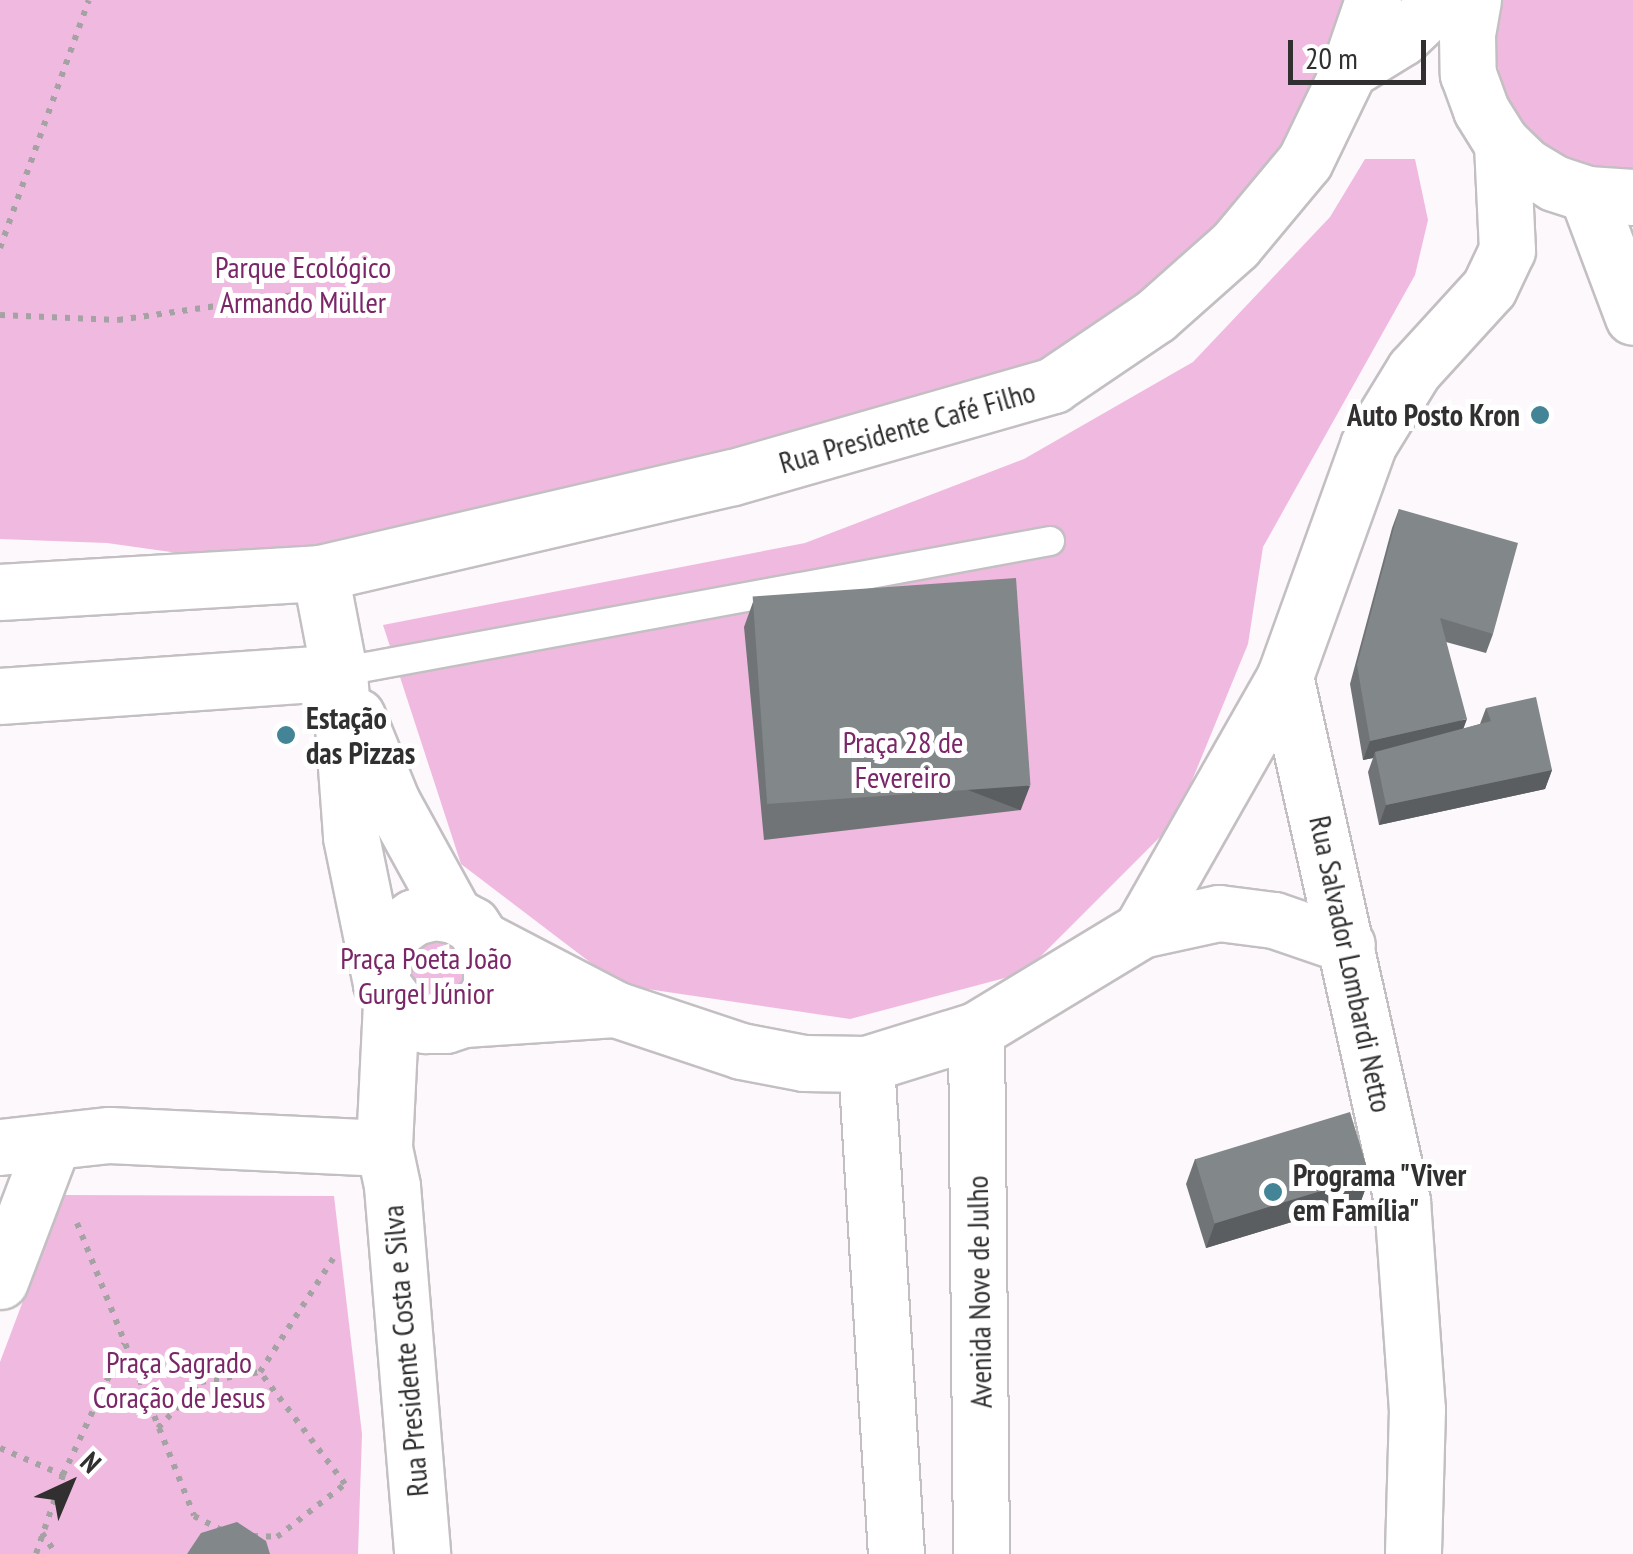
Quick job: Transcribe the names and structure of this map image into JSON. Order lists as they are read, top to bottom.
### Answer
{
  "streets": {
    "main road": [
      "Rua Presidente Café Filho",
      "Rua Salvador Lombardi Netto",
      "Avenida Nove de Julho",
      "Rua Presidente Costa e Silva"
    ]
  },
  "parks": [
    "Parque Ecológico Armando Müller",
    "Praça 28 de Fevereiro",
    "Praça Poeta João Gurgel Júnior",
    "Praça Sagrado Coração de Jesus"
  ],
  "places": ["Auto Posto Kron", "Estação das Pizzas", "Programa \"Viver em Família\""],
  "scale_bar": "20 m",
  "north": "top right"
}
